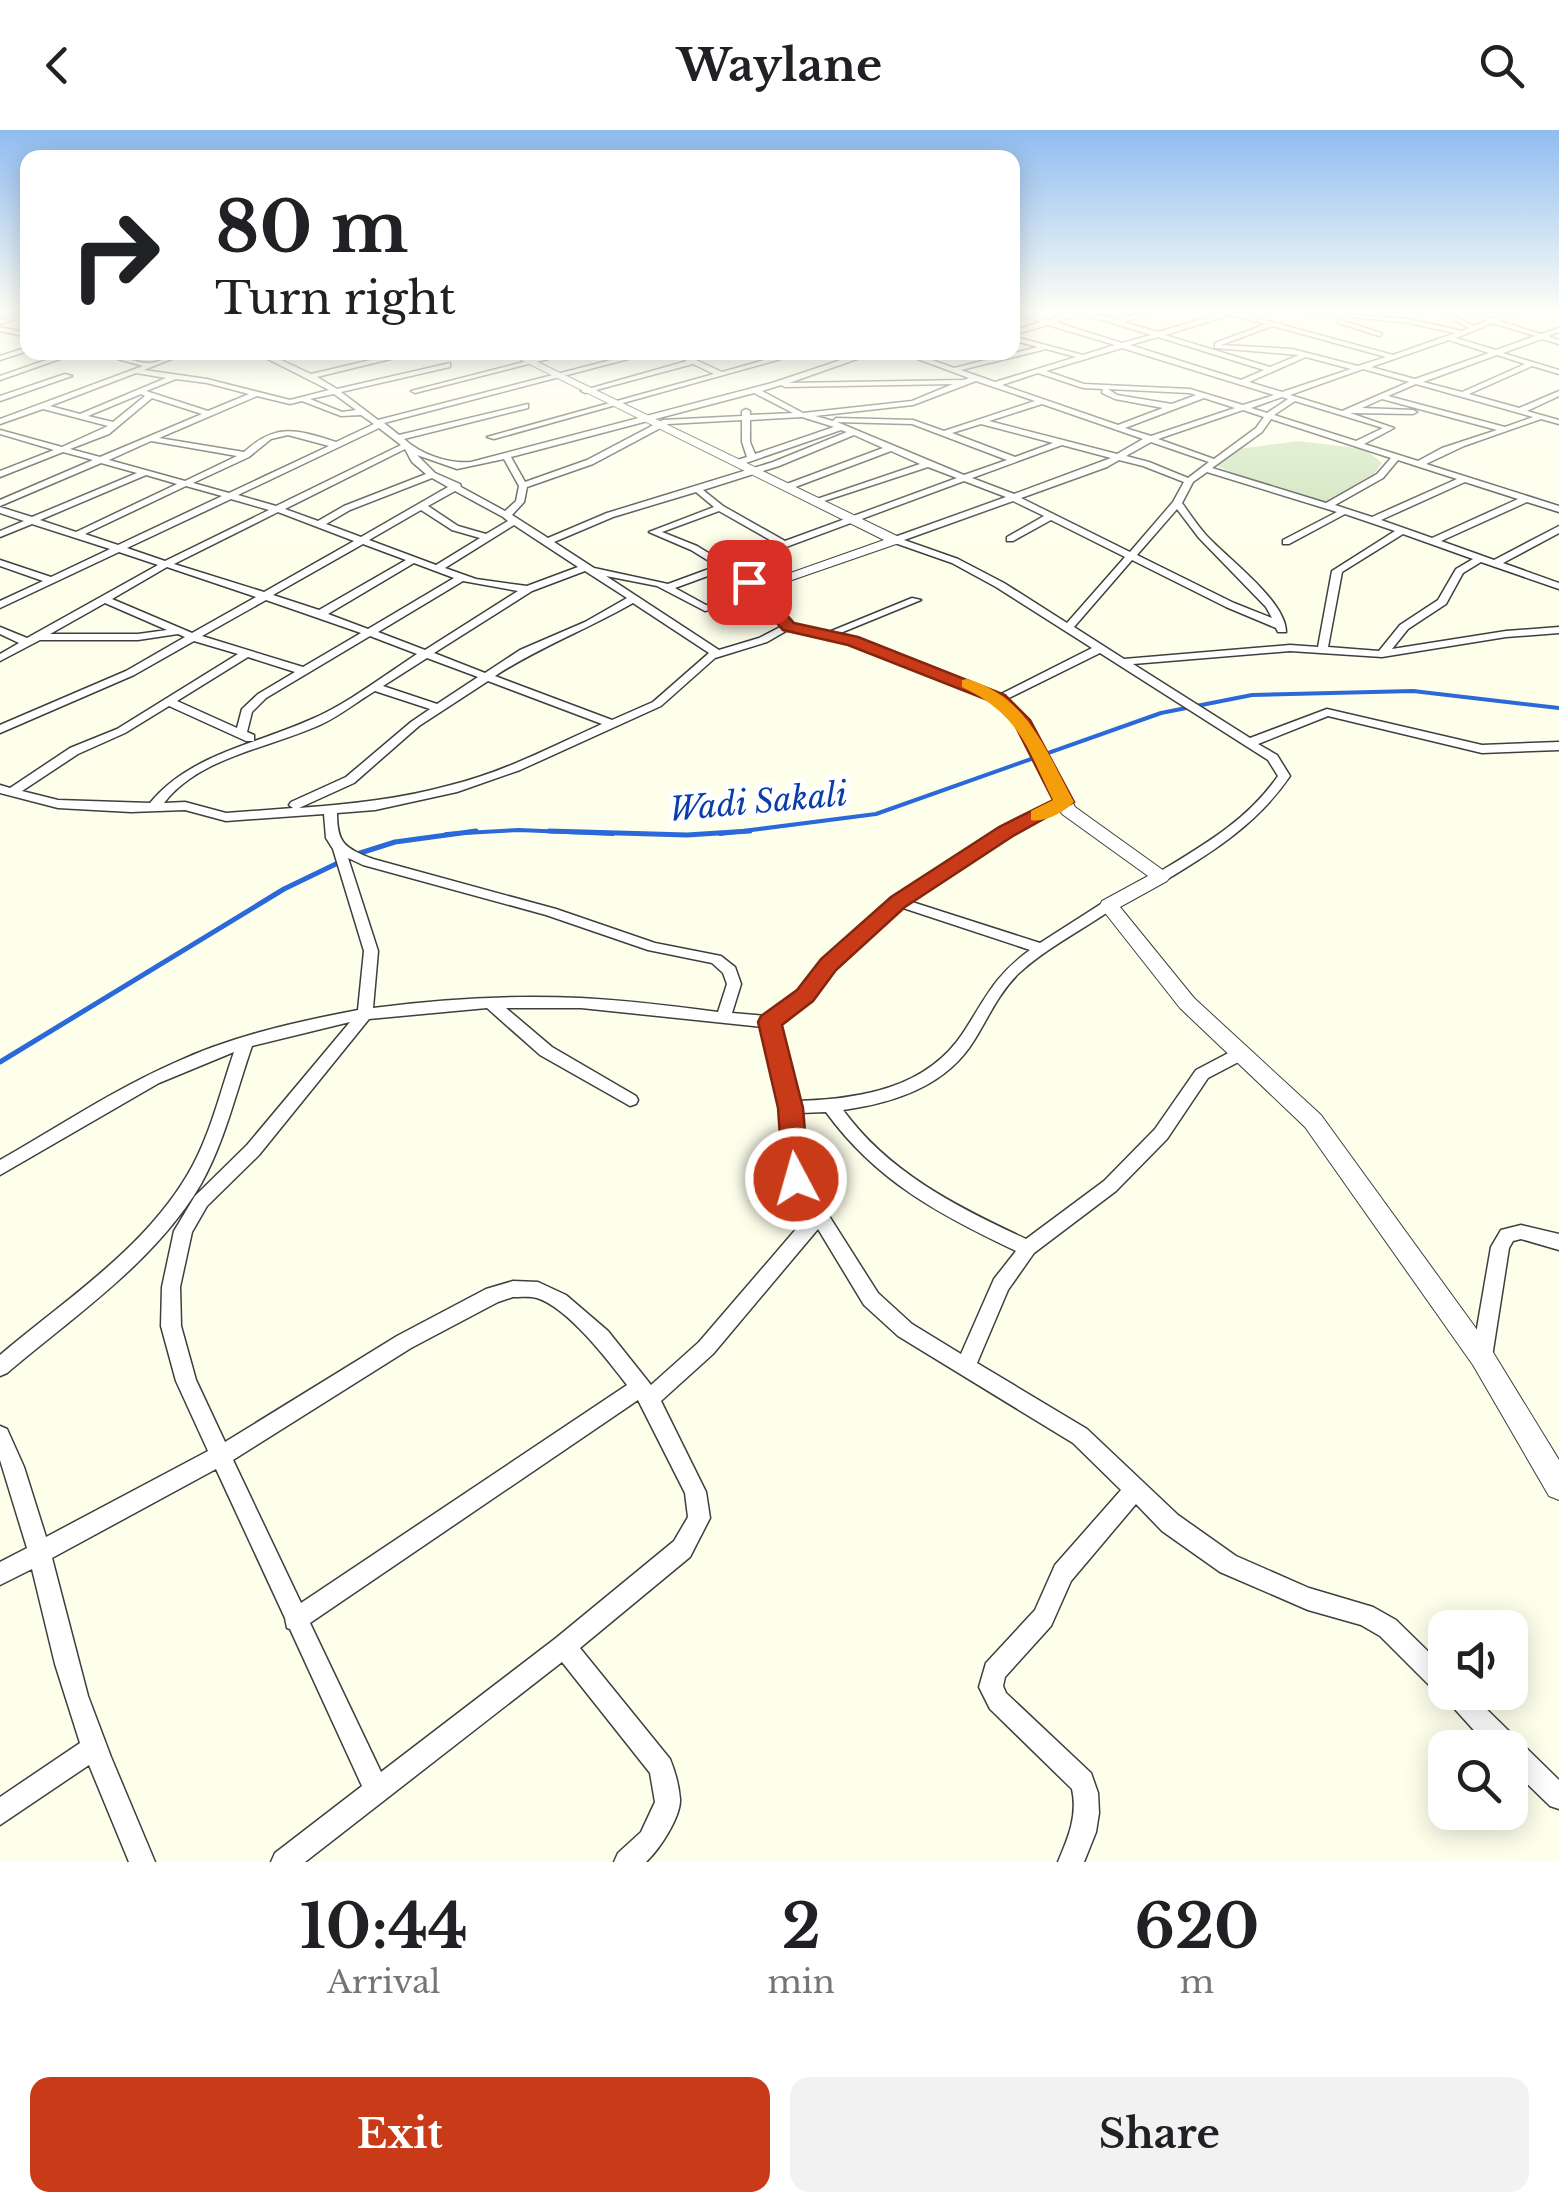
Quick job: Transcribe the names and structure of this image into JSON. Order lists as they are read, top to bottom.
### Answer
{
  "water": ["Wadi Sakali"],
  "page": {
    "header": "Waylane",
    "turn": ["80 m", "Turn right"],
    "eta": [
      "10:44",
      "Arrival",
      "2",
      "min",
      "620",
      "m"
    ],
    "buttons": ["Exit", "Share"]
  }
}
